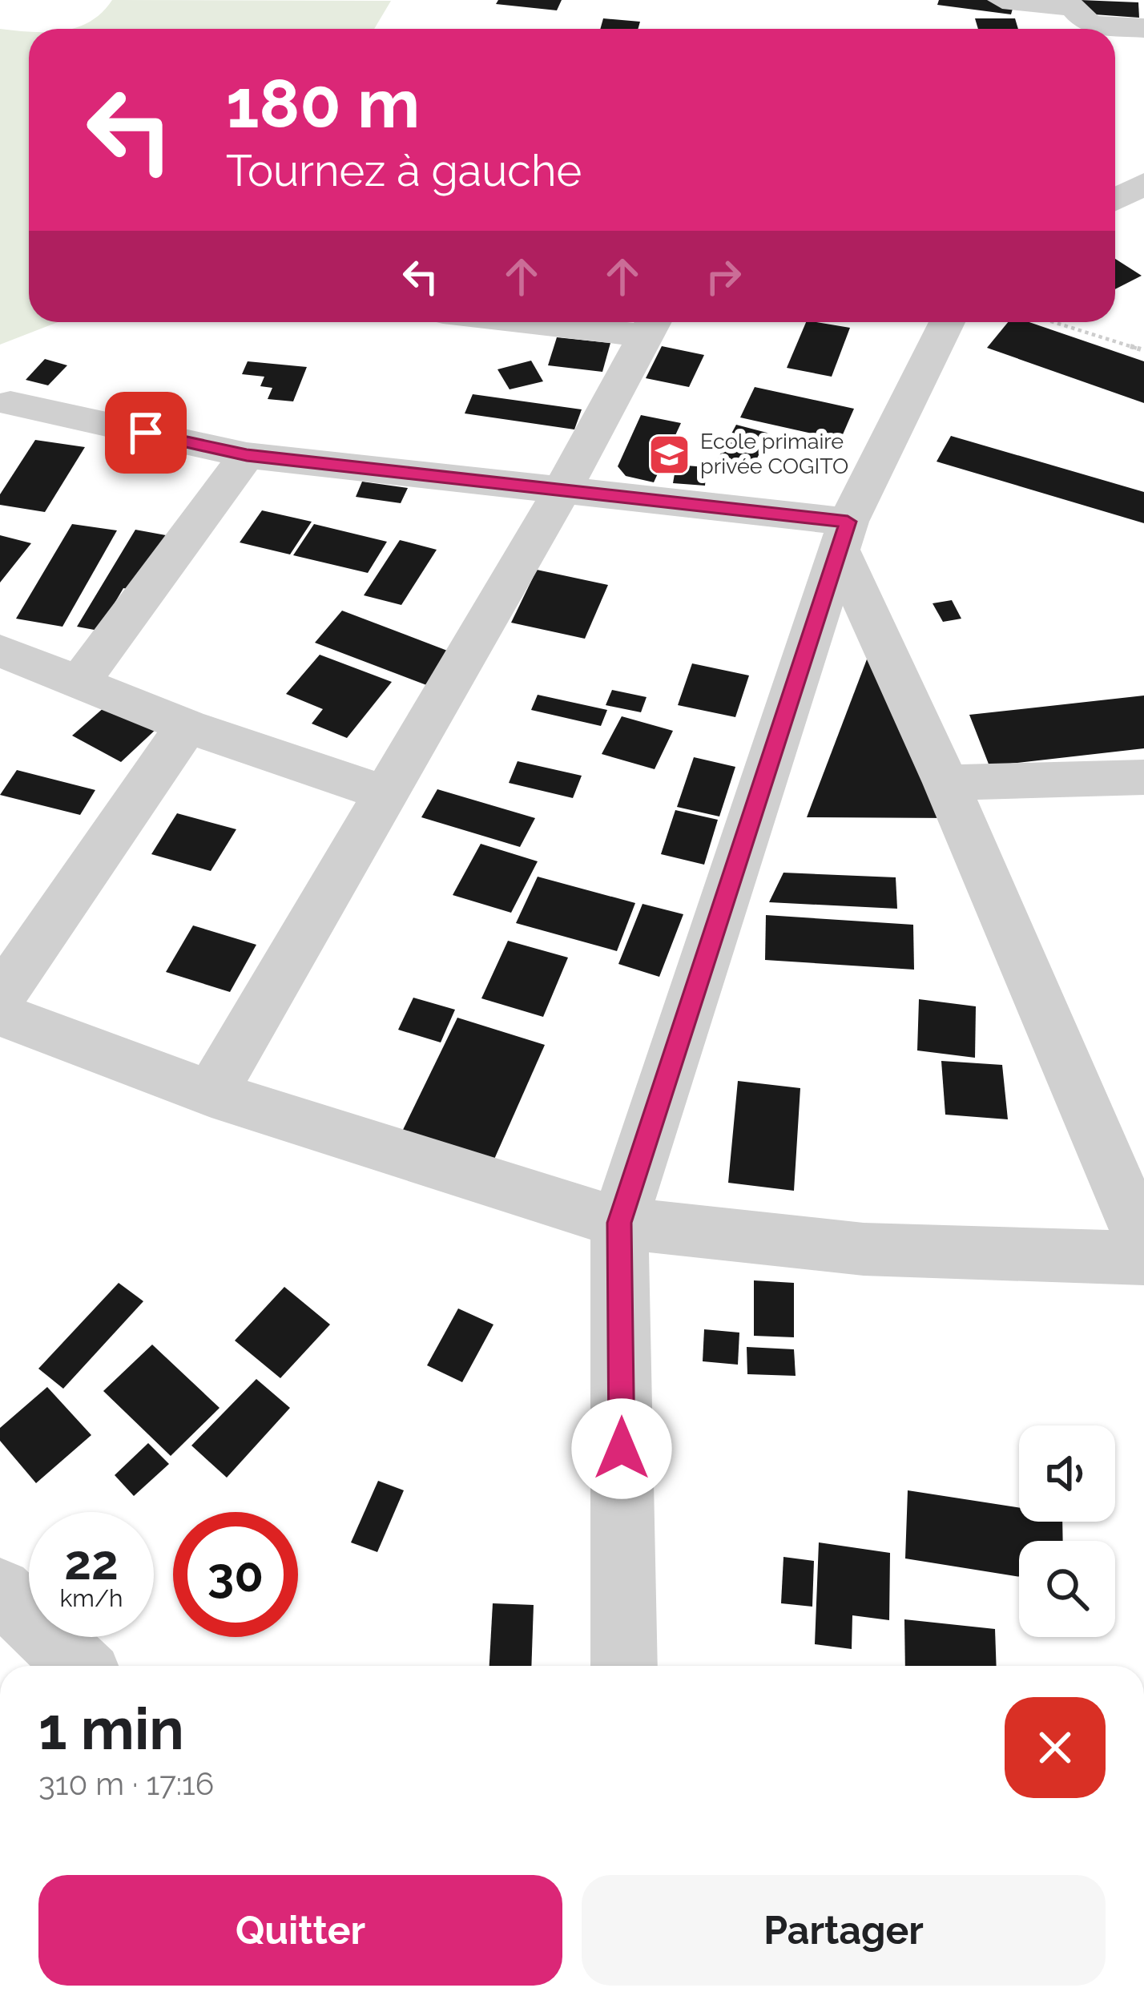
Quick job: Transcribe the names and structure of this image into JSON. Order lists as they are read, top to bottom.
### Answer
{
  "places": {
    "school or university": ["Ecole primaire privée COGITO"]
  },
  "page": {
    "turn": ["180 m", "Tournez à gauche"],
    "speed": "22 km/h",
    "limit": "30",
    "heading": ["1 min", "310 m · 17:16"],
    "buttons": ["Quitter", "Partager"]
  }
}
